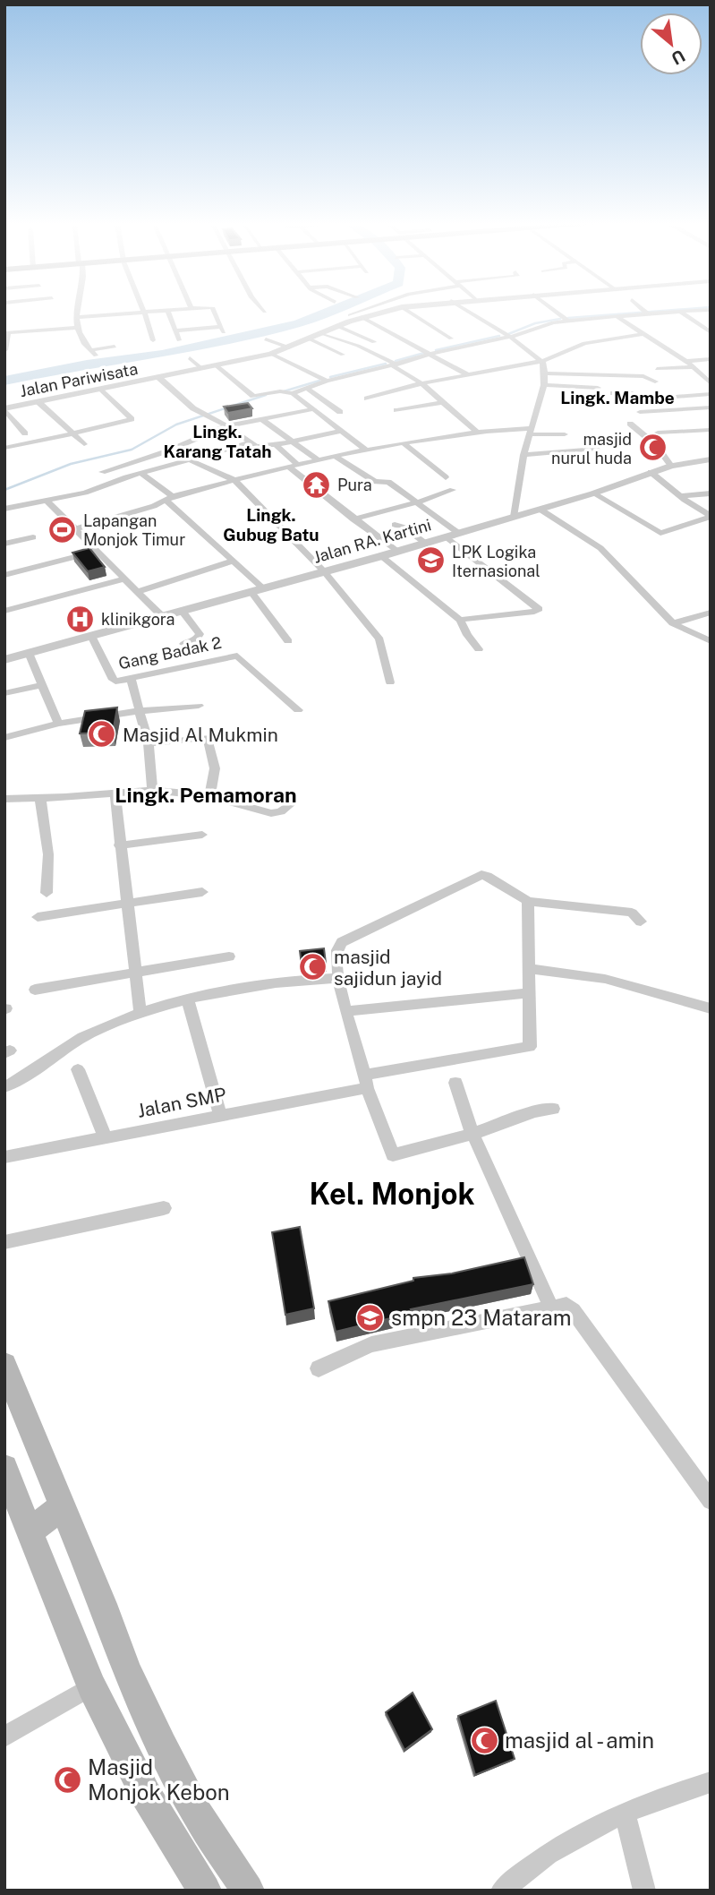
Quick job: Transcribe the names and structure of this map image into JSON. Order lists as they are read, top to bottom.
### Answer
{
  "streets": {
    "street": [
      "Jalan Pariwisata",
      "Jalan RA. Kartini",
      "Gang Badak 2",
      "Jalan SMP"
    ]
  },
  "crossings": [
    ["Jalan RA. Kartini", "Gang Badak 2"]
  ],
  "districts": [
    "Lingk. Mambe",
    "Lingk. Karang Tatah",
    "Lingk. Gubug Batu",
    "Lingk. Pemamoran",
    "Kel. Monjok"
  ],
  "places": {
    "mosque": [
      "masjid nurul huda",
      "Masjid Al Mukmin",
      "masjid sajidun jayid",
      "masjid al - amin",
      "Masjid Monjok Kebon"
    ],
    "temple": ["Pura"],
    "sports": ["Lapangan Monjok Timur"],
    "school or university": ["LPK Logika Iternasional", "smpn 23 Mataram"],
    "hospital": ["klinikgora"]
  },
  "north": "bottom right"
}
